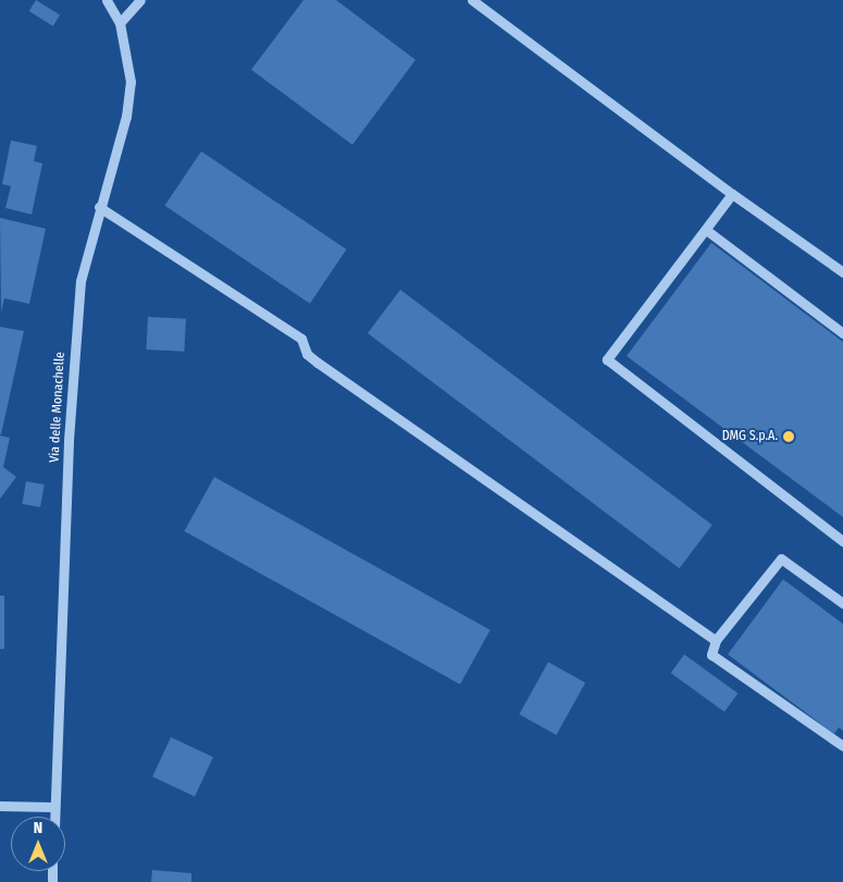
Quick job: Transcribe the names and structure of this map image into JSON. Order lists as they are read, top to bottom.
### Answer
{
  "streets": {
    "street": ["Via delle Monachelle"]
  },
  "places": ["DMG S.p.A."],
  "north": "top"
}
